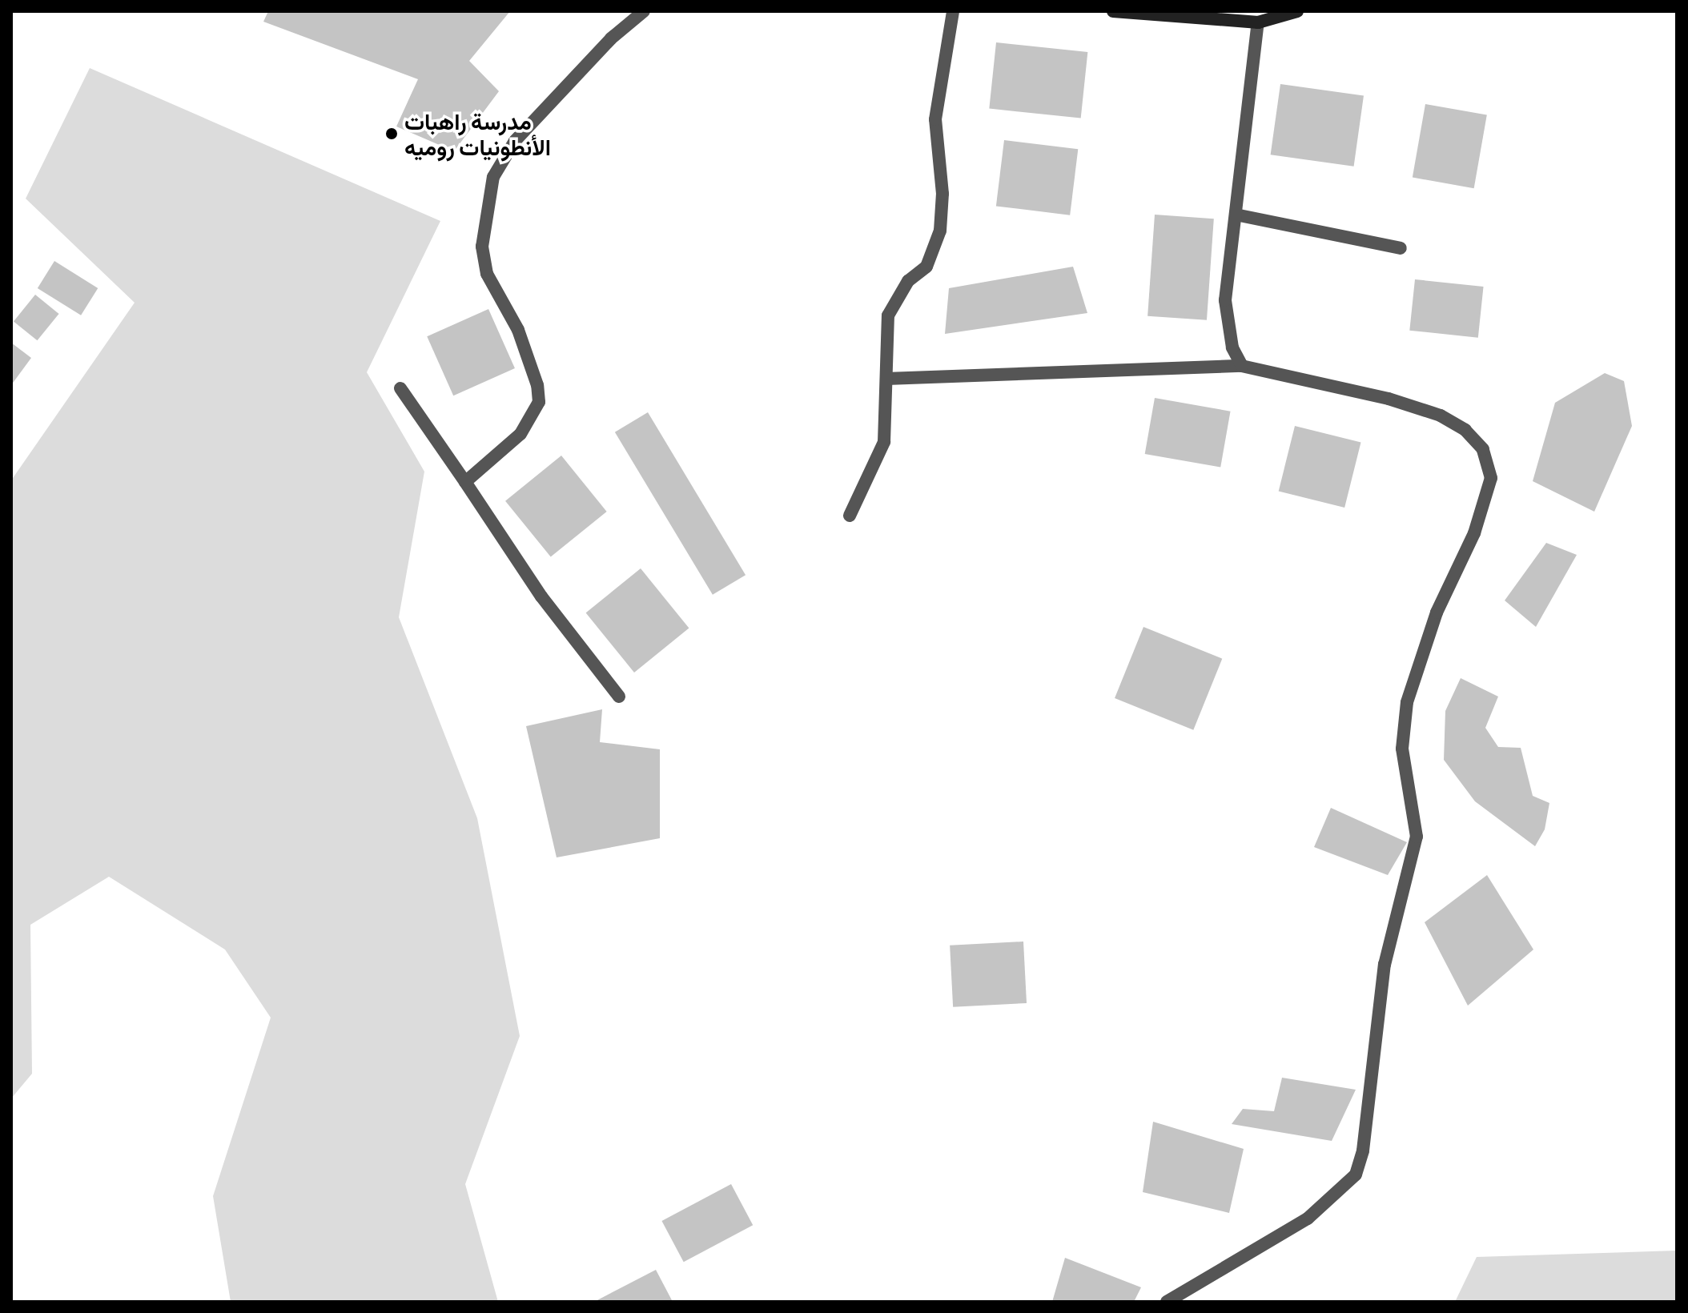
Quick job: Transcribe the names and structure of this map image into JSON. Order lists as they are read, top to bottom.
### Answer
{
  "places": ["مدرسة راهبات الأنطونيات روميه"]
}
